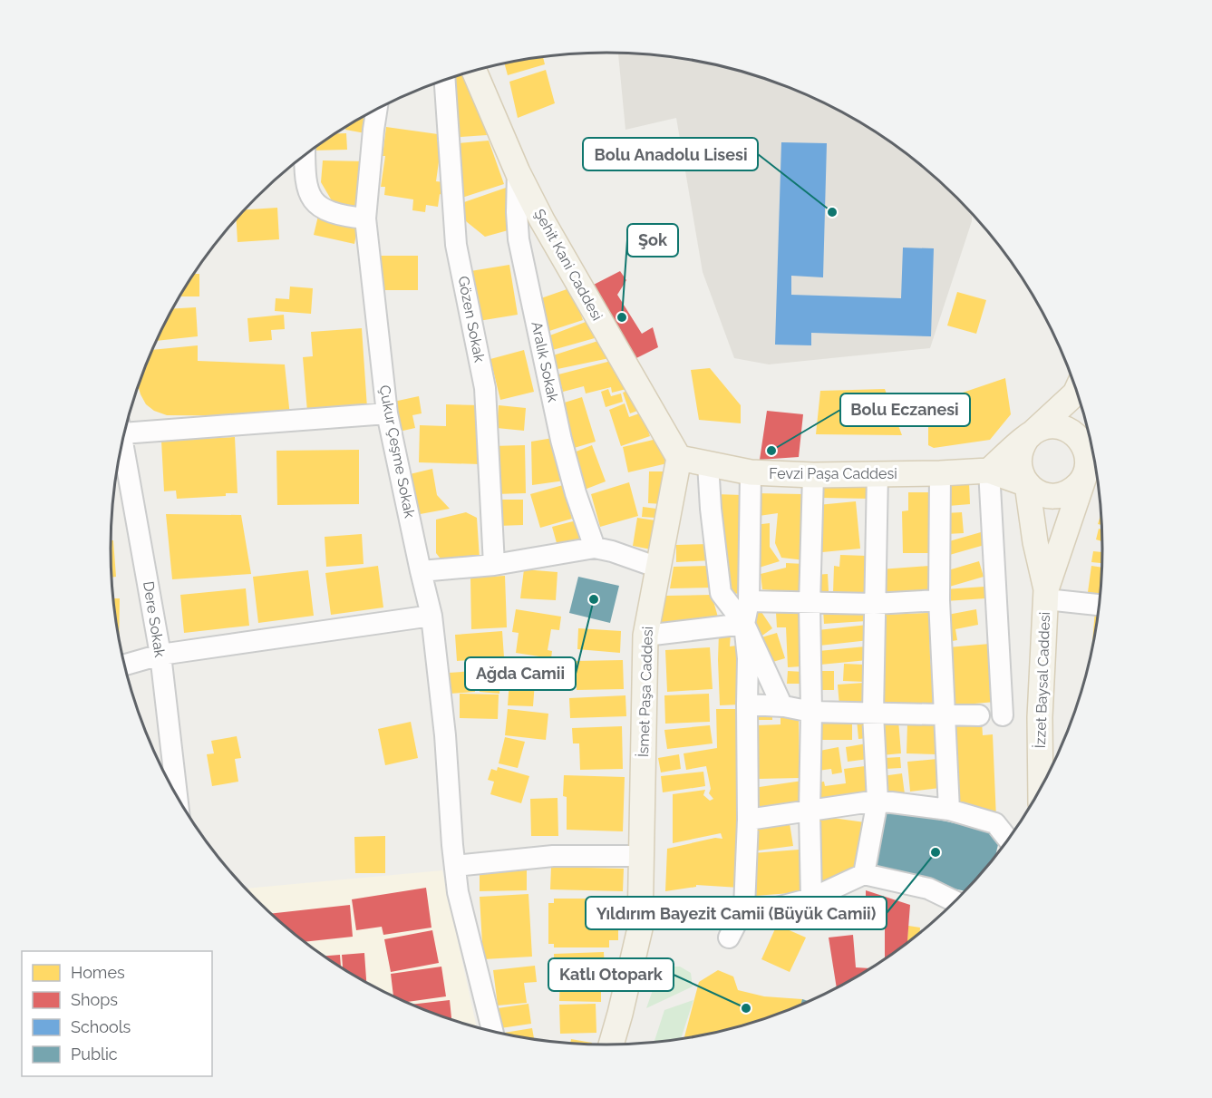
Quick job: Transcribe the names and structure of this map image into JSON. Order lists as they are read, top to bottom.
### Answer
{
  "streets": {
    "main road": [
      "Şehit Kani Caddesi",
      "Fevzi Paşa Caddesi",
      "İzzet Baysal Caddesi",
      "İsmet Paşa Caddesi"
    ],
    "street": [
      "Gözen Sokak",
      "Aralık Sokak",
      "Çukur Çeşme Sokak",
      "Dere Sokak"
    ]
  },
  "crossings": [
    ["Şehit Kani Caddesi", "Aralık Sokak"],
    ["Şehit Kani Caddesi", "Fevzi Paşa Caddesi"],
    ["Şehit Kani Caddesi", "İsmet Paşa Caddesi"],
    ["Fevzi Paşa Caddesi", "İsmet Paşa Caddesi"]
  ],
  "places": [
    "Bolu Anadolu Lisesi",
    "Şok",
    "Bolu Eczanesi",
    "Ağda Camii",
    "Yıldırım Bayezit Camii (Büyük Camii)",
    "Katlı Otopark"
  ],
  "legend": [
    "Homes",
    "Shops",
    "Schools",
    "Public"
  ]
}
